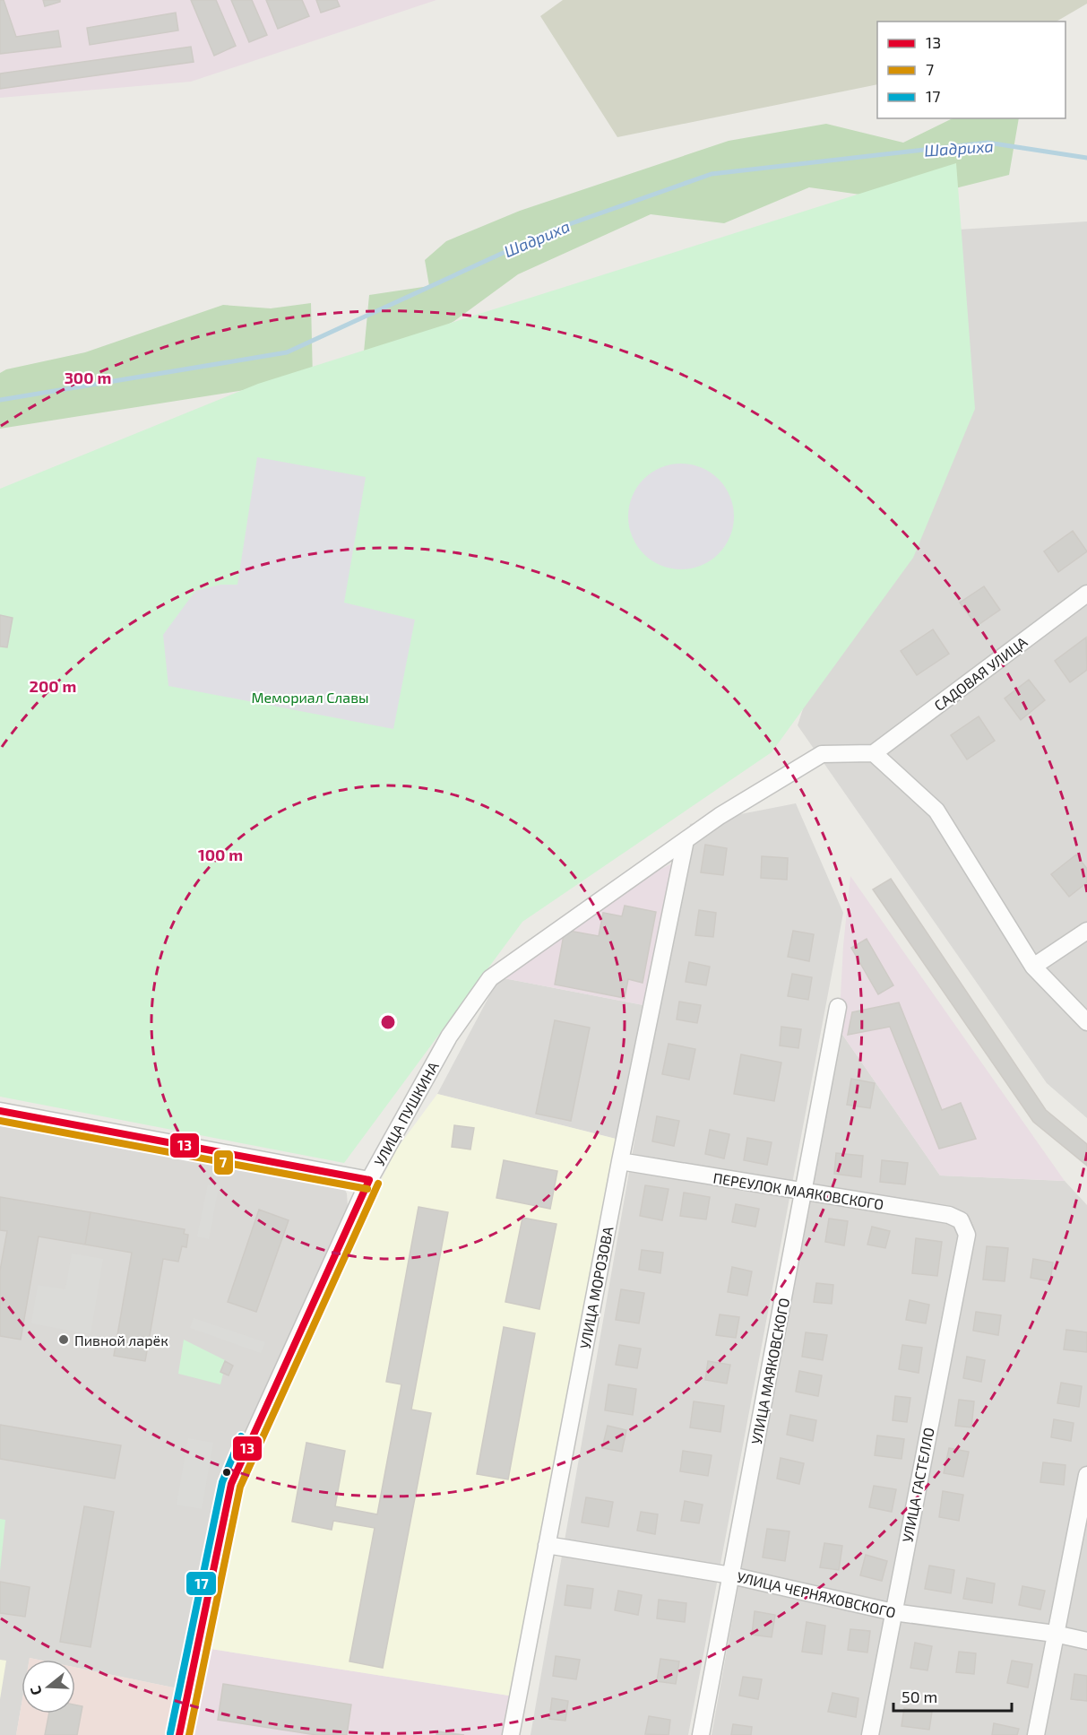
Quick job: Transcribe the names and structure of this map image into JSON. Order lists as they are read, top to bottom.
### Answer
{
  "streets": {
    "street": [
      "САДОВАЯ УЛИЦА",
      "УЛИЦА ПУШКИНА",
      "ПЕРЕУЛОК МАЯКОВСКОГО",
      "УЛИЦА МОРОЗОВА",
      "УЛИЦА МАЯКОВСКОГО",
      "УЛИЦА ГАСТЕЛЛО",
      "УЛИЦА ЧЕРНЯХОВСКОГО"
    ]
  },
  "crossings": [
    ["САДОВАЯ УЛИЦА", "УЛИЦА ПУШКИНА"],
    ["УЛИЦА ПУШКИНА", "УЛИЦА МОРОЗОВА"],
    ["ПЕРЕУЛОК МАЯКОВСКОГО", "УЛИЦА МОРОЗОВА"],
    ["ПЕРЕУЛОК МАЯКОВСКОГО", "УЛИЦА МАЯКОВСКОГО"],
    ["ПЕРЕУЛОК МАЯКОВСКОГО", "УЛИЦА ГАСТЕЛЛО"],
    ["УЛИЦА МОРОЗОВА", "УЛИЦА ЧЕРНЯХОВСКОГО"],
    ["УЛИЦА МАЯКОВСКОГО", "УЛИЦА ЧЕРНЯХОВСКОГО"],
    ["УЛИЦА ГАСТЕЛЛО", "УЛИЦА ЧЕРНЯХОВСКОГО"]
  ],
  "water": ["Шадриха"],
  "parks": ["Мемориал Славы"],
  "places": ["Пивной ларёк"],
  "lines": ["transit line 13", "transit line 7", "transit line 17"],
  "legend": ["13", "7", "17"],
  "scale_bar": "50 m",
  "north": "left",
  "rings": ["300 m", "200 m", "100 m"]
}
